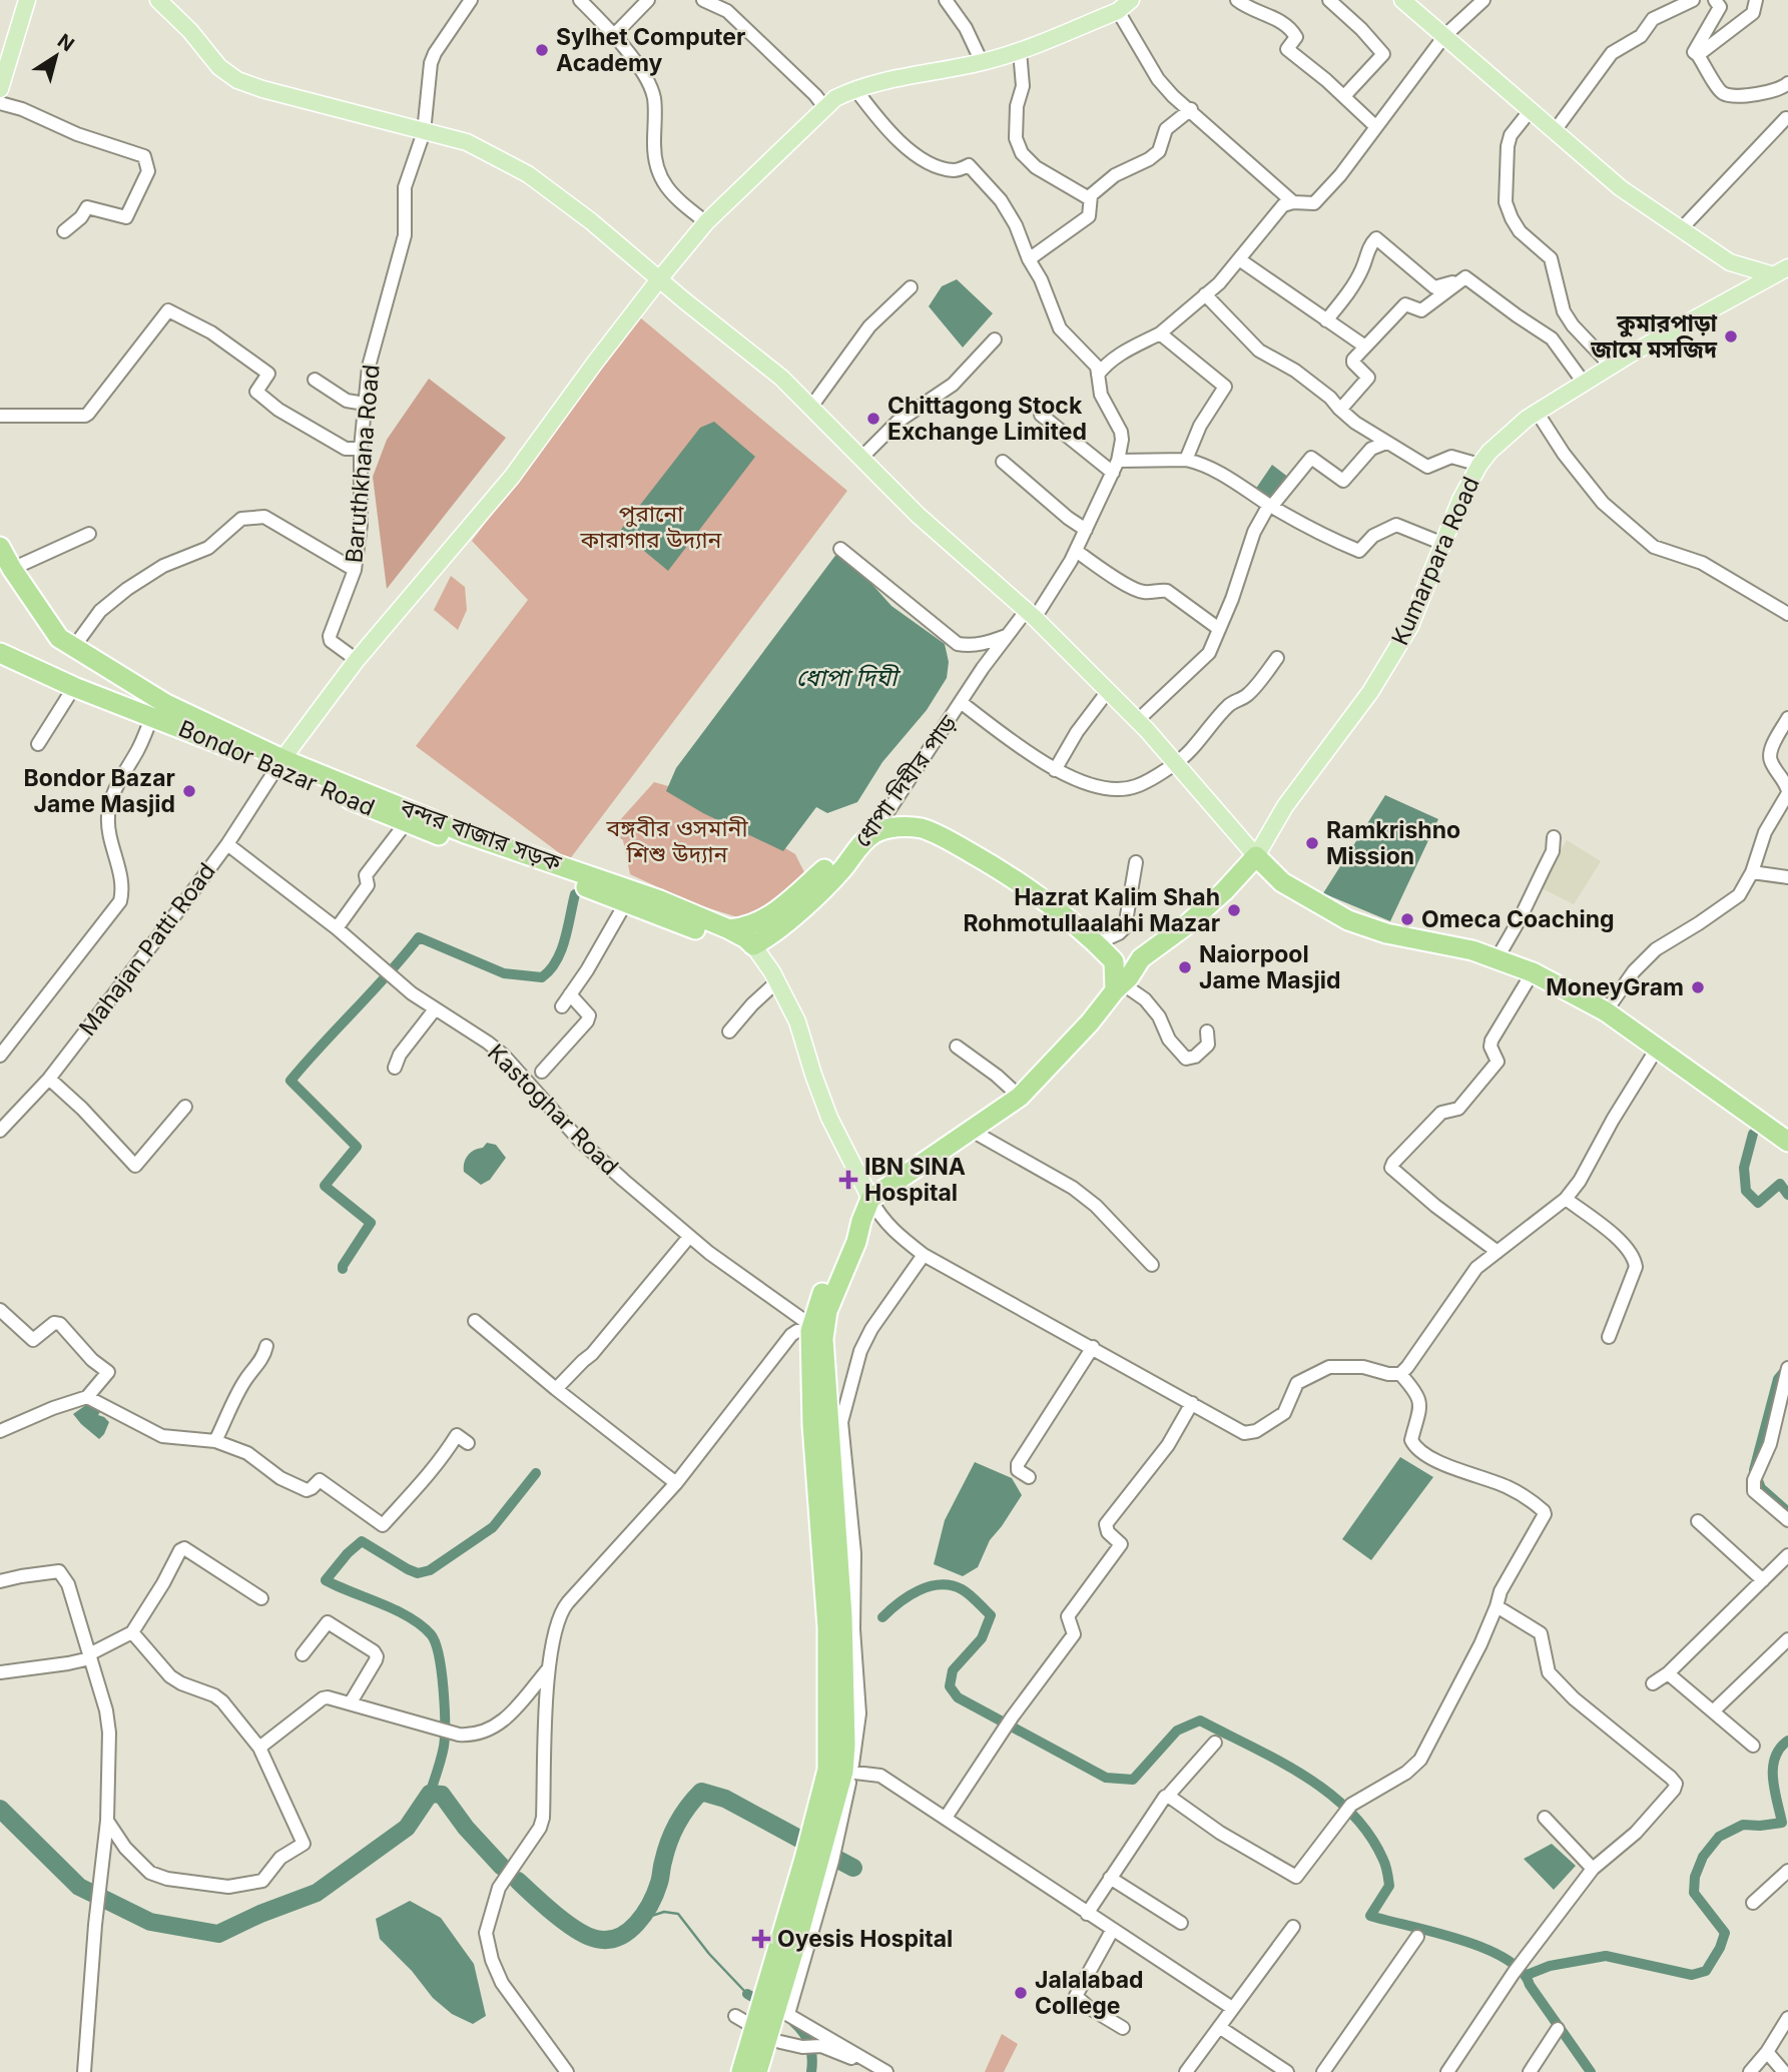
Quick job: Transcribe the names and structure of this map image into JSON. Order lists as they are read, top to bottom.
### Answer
{
  "streets": {
    "highway": ["Bondor Bazar Road", "ধোপা দিঘীর পাড়", "বন্দর বাজার সড়ক"],
    "main road": ["Kumarpara Road"],
    "street": ["Baruthkhana Road", "Mahajan Patti Road", "Kastoghar Road"]
  },
  "crossings": [
    ["Bondor Bazar Road", "ধোপা দিঘীর পাড়"],
    ["Bondor Bazar Road", "বন্দর বাজার সড়ক"],
    ["Bondor Bazar Road", "Mahajan Patti Road"],
    ["ধোপা দিঘীর পাড়", "বন্দর বাজার সড়ক"],
    ["বন্দর বাজার সড়ক", "Mahajan Patti Road"],
    ["Mahajan Patti Road", "Kastoghar Road"]
  ],
  "water": ["ধোপা দিঘী"],
  "parks": ["পুরানো কারাগার উদ্যান", "বঙ্গবীর ওসমানী শিশু উদ্যান"],
  "places": {
    "other": [
      "Sylhet Computer Academy",
      "কুমারপাড়া জামে মসজিদ",
      "Chittagong Stock Exchange Limited",
      "Bondor Bazar Jame Masjid",
      "Ramkrishno Mission",
      "Hazrat Kalim Shah Rohmotullaalahi Mazar",
      "Omeca Coaching",
      "Naiorpool Jame Masjid",
      "MoneyGram",
      "Jalalabad College"
    ],
    "health": ["IBN SINA Hospital", "Oyesis Hospital"]
  },
  "north": "top right"
}
